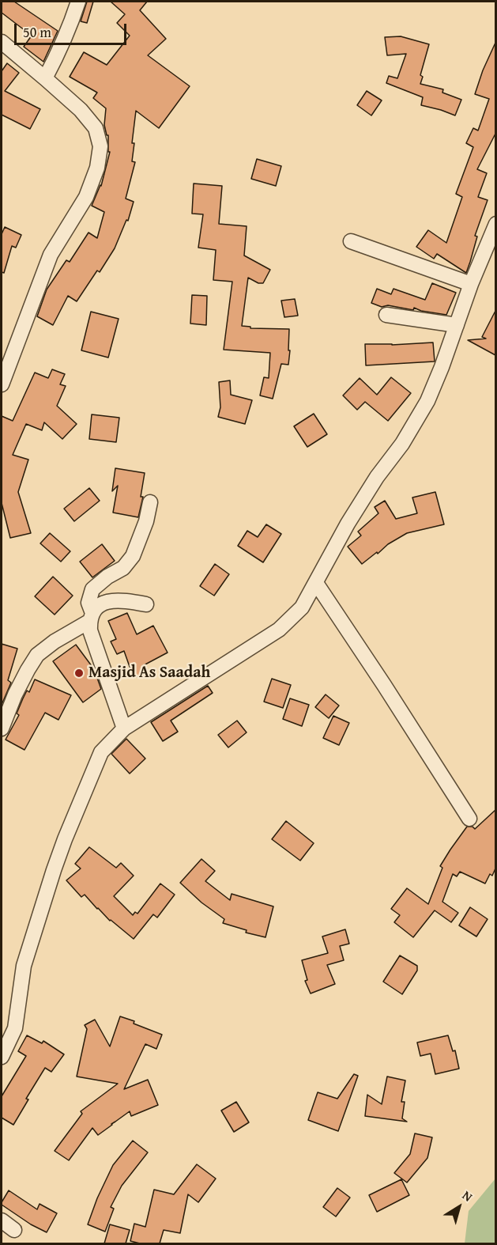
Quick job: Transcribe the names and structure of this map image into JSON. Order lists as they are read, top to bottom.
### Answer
{
  "places": ["Masjid As Saadah"],
  "scale_bar": "50 m",
  "north": "top right"
}
